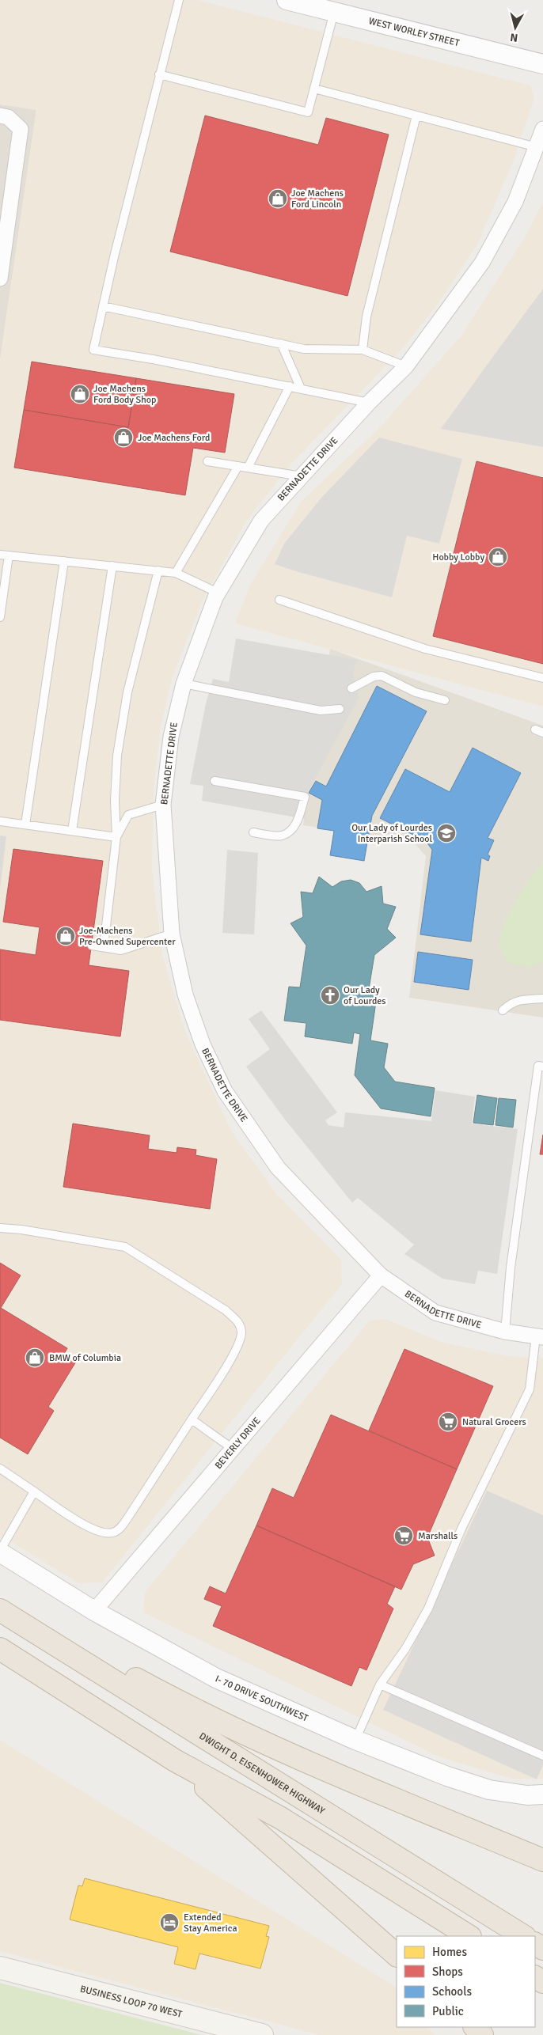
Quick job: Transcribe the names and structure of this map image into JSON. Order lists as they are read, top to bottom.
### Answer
{
  "streets": {
    "highway": ["DWIGHT D. EISENHOWER HIGHWAY"],
    "main road": ["BUSINESS LOOP 70 WEST"],
    "street": [
      "WEST WORLEY STREET",
      "BERNADETTE DRIVE",
      "BEVERLY DRIVE",
      "I- 70 DRIVE SOUTHWEST"
    ]
  },
  "crossings": [
    ["BERNADETTE DRIVE", "BEVERLY DRIVE"],
    ["BEVERLY DRIVE", "I- 70 DRIVE SOUTHWEST"]
  ],
  "places": {
    "shop": [
      "Joe Machens Ford Lincoln",
      "Joe Machens Ford Body Shop",
      "Joe Machens Ford",
      "Hobby Lobby",
      "Joe-Machens Pre-Owned Supercenter",
      "BMW of Columbia"
    ],
    "school or university": ["Our Lady of Lourdes Interparish School"],
    "church": ["Our Lady of Lourdes"],
    "supermarket": ["Natural Grocers", "Marshalls"],
    "hotel": ["Extended Stay America"]
  },
  "legend": [
    "Homes",
    "Shops",
    "Schools",
    "Public"
  ],
  "north": "bottom"
}
